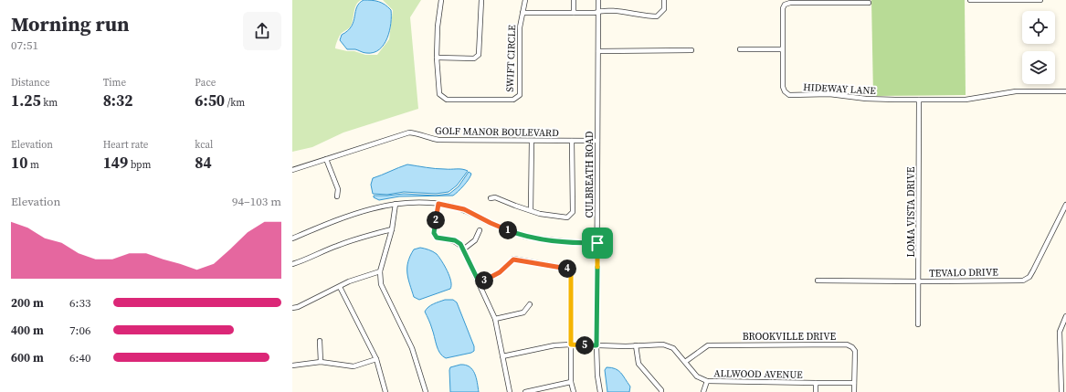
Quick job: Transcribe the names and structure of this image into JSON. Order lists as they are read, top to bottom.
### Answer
{
  "streets": {
    "street": [
      "SWIFT CIRCLE",
      "HIDEWAY LANE",
      "GOLF MANOR BOULEVARD",
      "CULBREATH ROAD",
      "LOMA VISTA DRIVE",
      "TEVALO DRIVE",
      "BROOKVILLE DRIVE",
      "ALLWOOD AVENUE"
    ]
  },
  "crossings": [
    ["HIDEWAY LANE", "LOMA VISTA DRIVE"],
    ["GOLF MANOR BOULEVARD", "CULBREATH ROAD"],
    ["CULBREATH ROAD", "ALLWOOD AVENUE"],
    ["LOMA VISTA DRIVE", "TEVALO DRIVE"],
    ["BROOKVILLE DRIVE", "ALLWOOD AVENUE"]
  ],
  "page": {
    "heading": ["Morning run", "07:51"],
    "stats": [
      ["Distance", "1.25 km"],
      ["Time", "8:32"],
      ["Pace", "6:50 /km"],
      ["Elevation", "10 m"],
      ["Heart rate", "149 bpm"],
      ["kcal", "84"]
    ],
    "chart": ["Elevation", "94–103 m"],
    "pins": [
      "2",
      "1",
      "4",
      "3",
      "5"
    ],
    "list": [
      {
        "name": "200 m",
        "note": "6:33"
      },
      {
        "name": "400 m",
        "note": "7:06"
      },
      {
        "name": "600 m",
        "note": "6:40"
      }
    ]
  }
}
